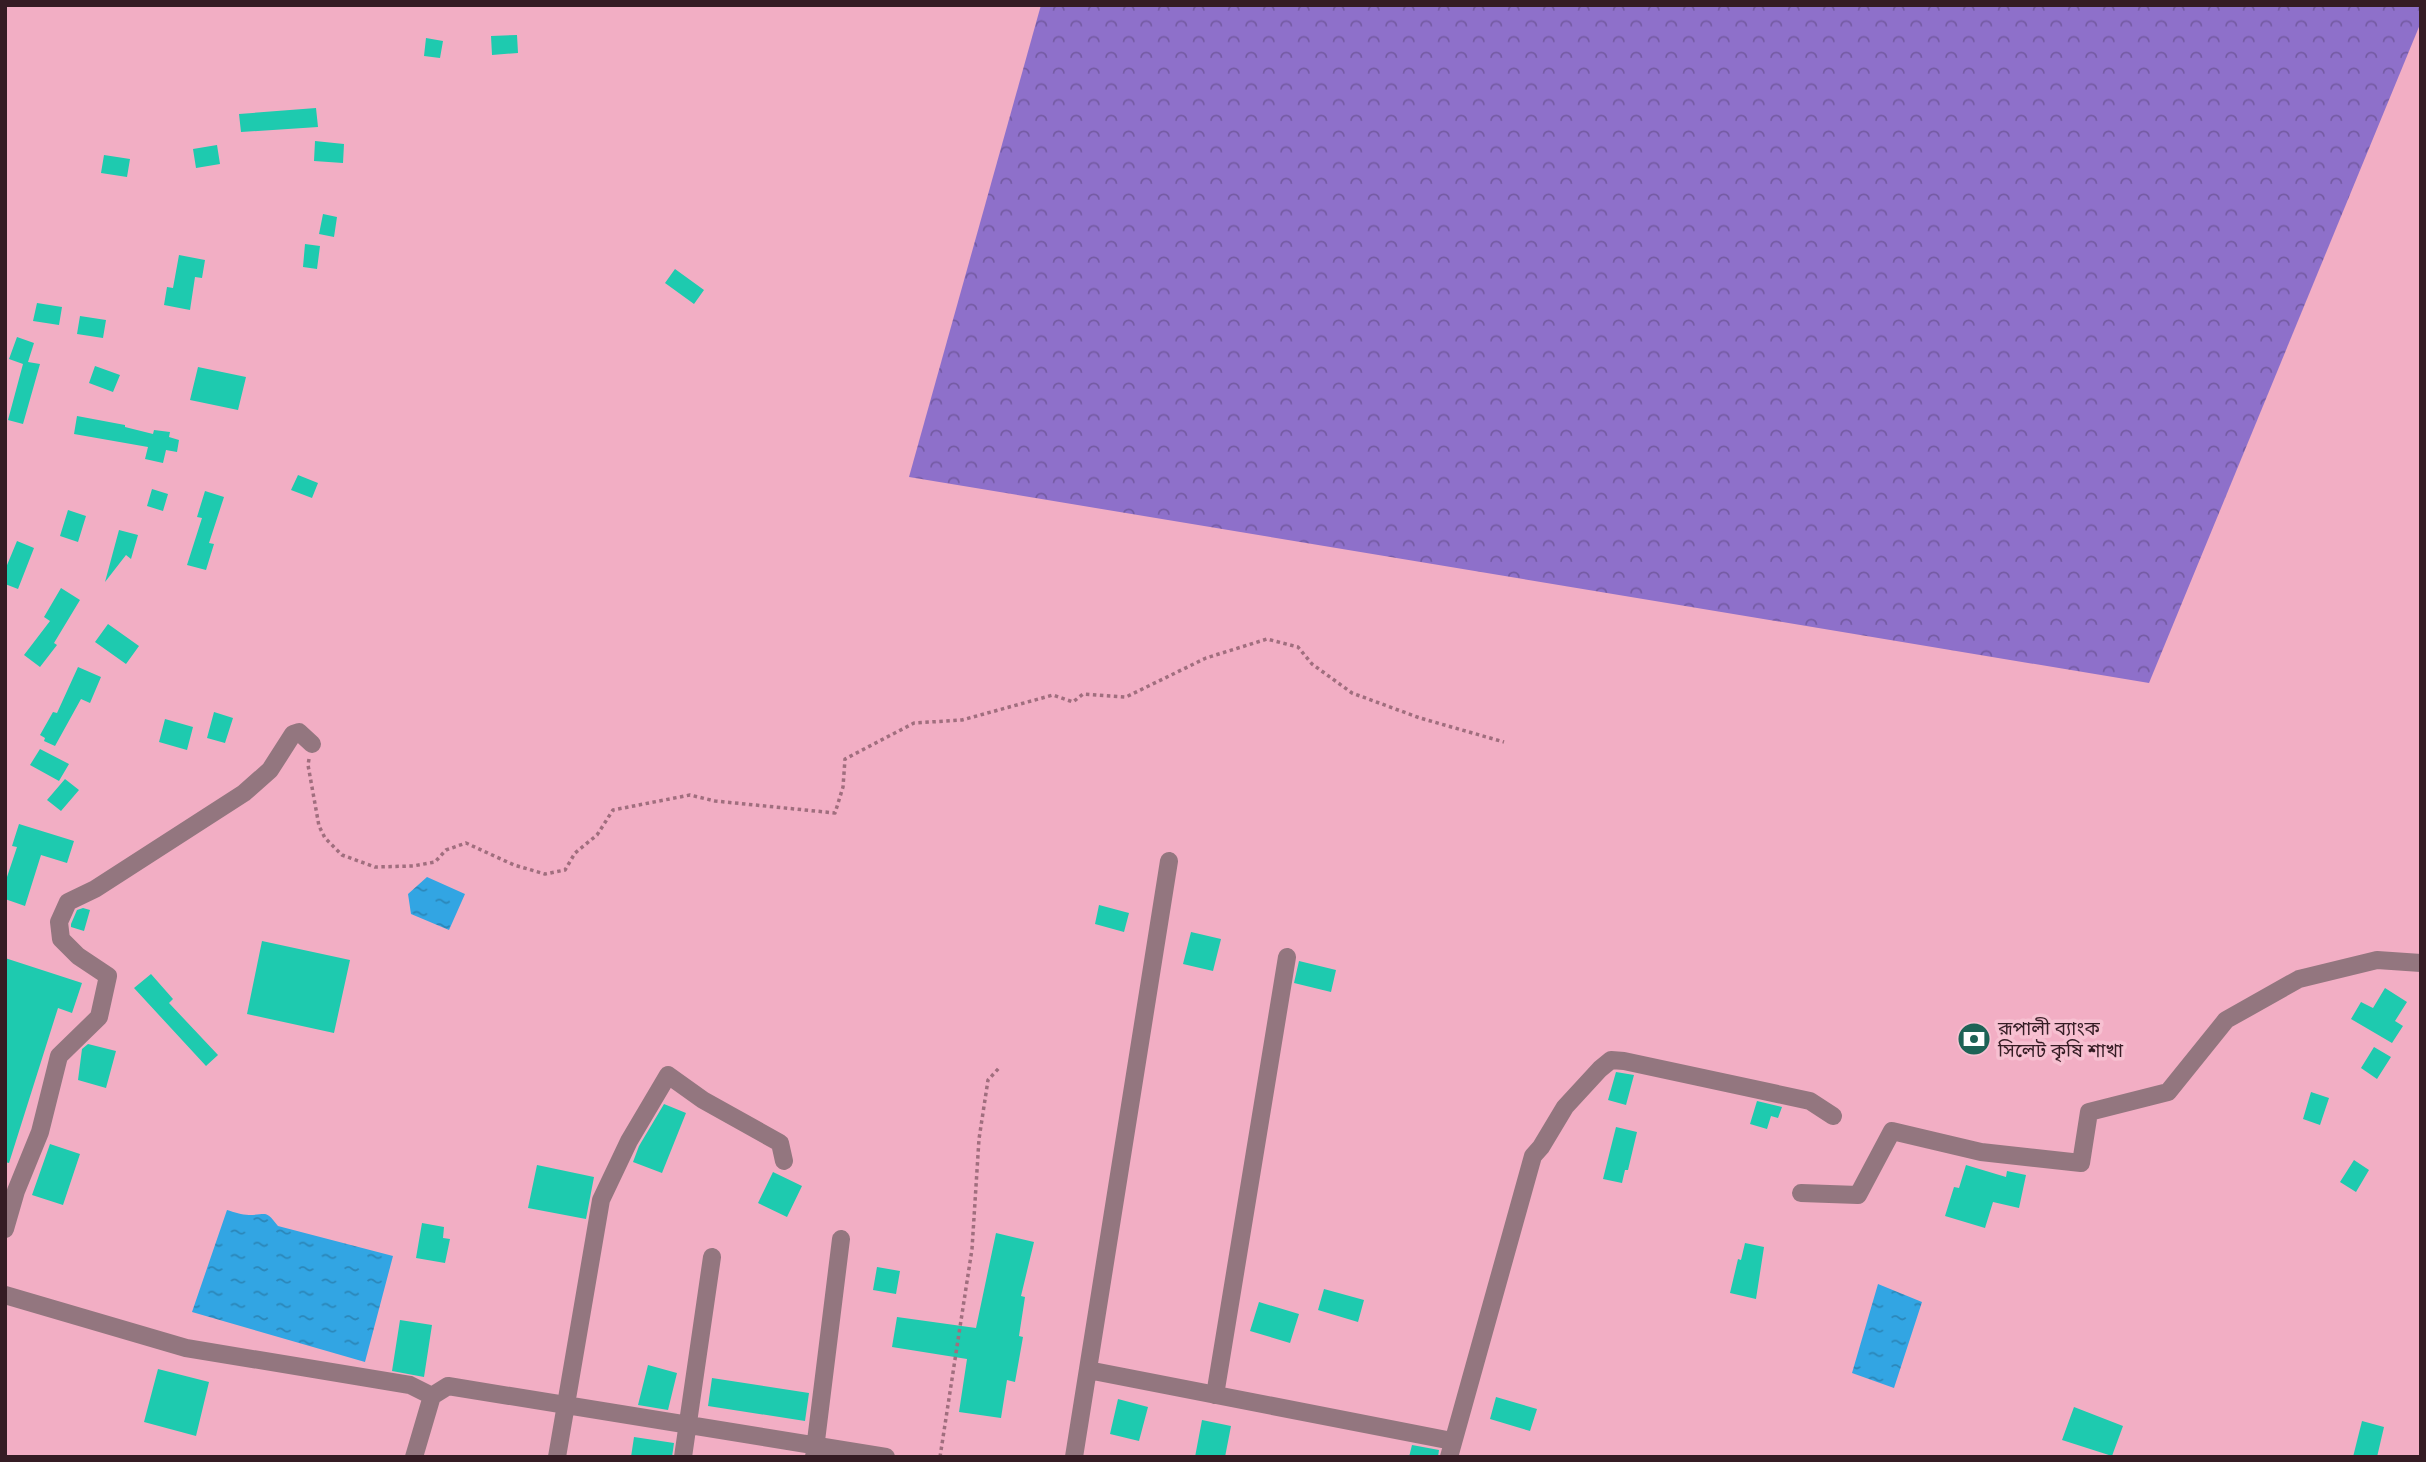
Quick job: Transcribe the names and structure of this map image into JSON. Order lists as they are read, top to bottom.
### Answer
{
  "places": {
    "bank": ["রূপালী ব্যাংক সিলেট কৃষি শাখা"]
  }
}
